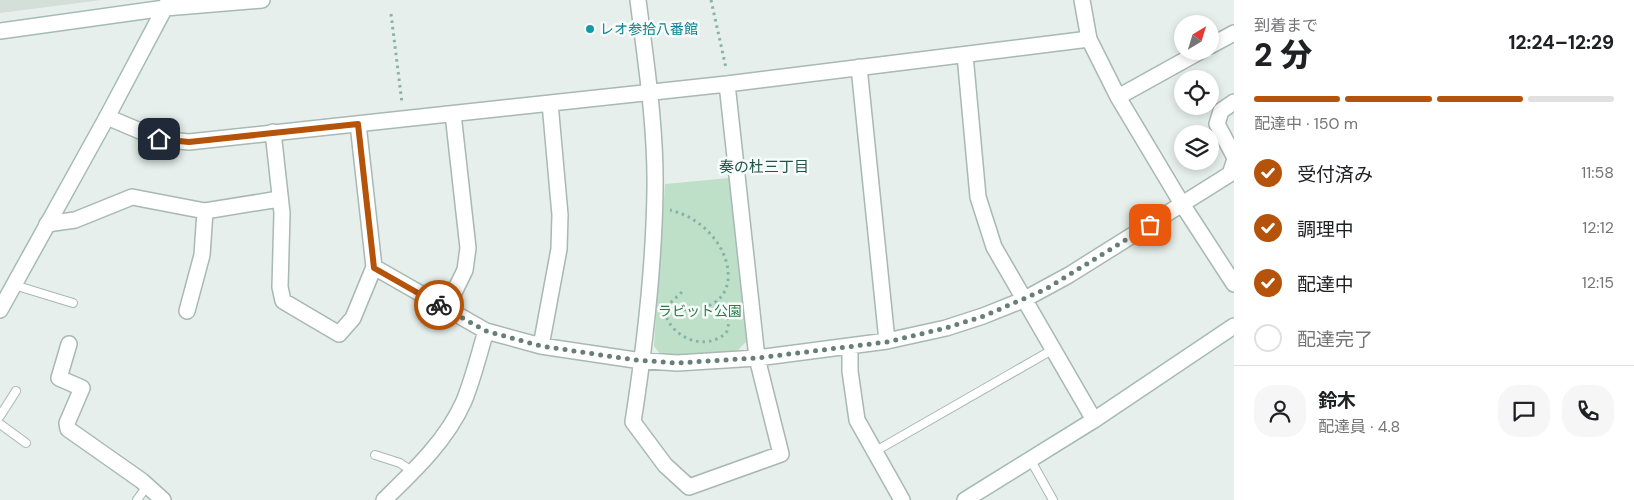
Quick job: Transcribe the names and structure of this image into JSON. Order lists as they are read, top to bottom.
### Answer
{
  "districts": ["奏の杜三丁目"],
  "parks": ["ラビット公園"],
  "places": ["レオ参拾八番館"],
  "north": "top right",
  "page": {
    "heading": ["2 分", "到着まで", "12:24–12:29"],
    "panel": ["鈴木", "配達員 · 4.8"],
    "bar": "配達中 · 150 m",
    "list": [
      ["受付済み", "11:58"],
      ["調理中", "12:12"],
      ["配達中", "12:15"],
      "配達完了"
    ]
  }
}
